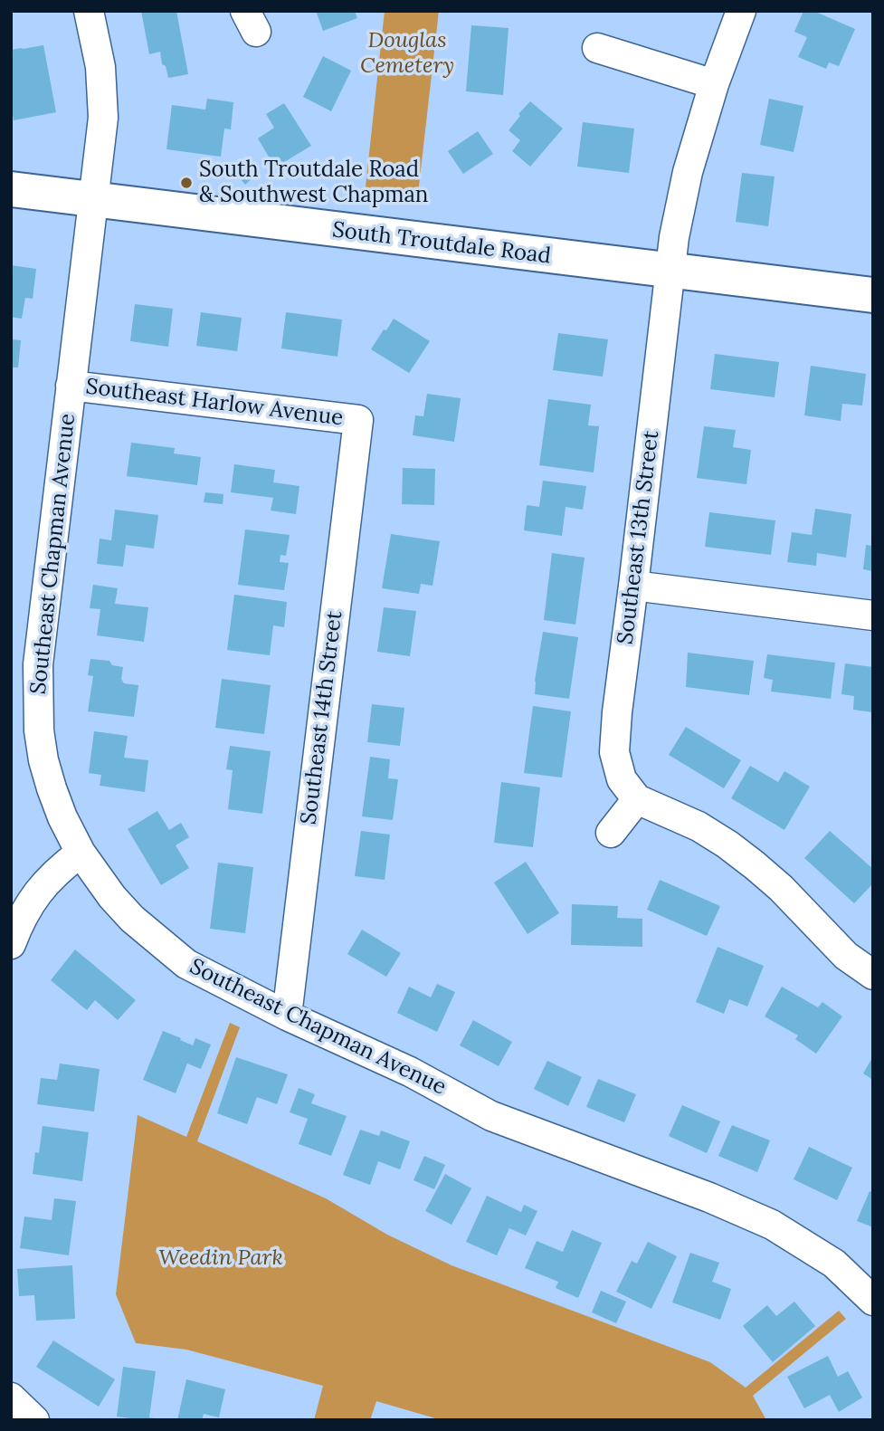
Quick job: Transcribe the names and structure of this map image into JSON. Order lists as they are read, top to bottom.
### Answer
{
  "streets": {
    "main road": ["South Troutdale Road"],
    "street": [
      "Southeast Harlow Avenue",
      "Southeast 13th Street",
      "Southeast Chapman Avenue",
      "Southeast 14th Street"
    ]
  },
  "crossings": [
    ["South Troutdale Road", "Southeast 13th Street"],
    ["South Troutdale Road", "Southeast Chapman Avenue"],
    ["Southeast Harlow Avenue", "Southeast Chapman Avenue"],
    ["Southeast Harlow Avenue", "Southeast 14th Street"],
    ["Southeast Chapman Avenue", "Southeast 14th Street"]
  ],
  "parks": ["Douglas Cemetery", "Weedin Park"],
  "places": ["South Troutdale Road & Southwest Chapman"]
}
